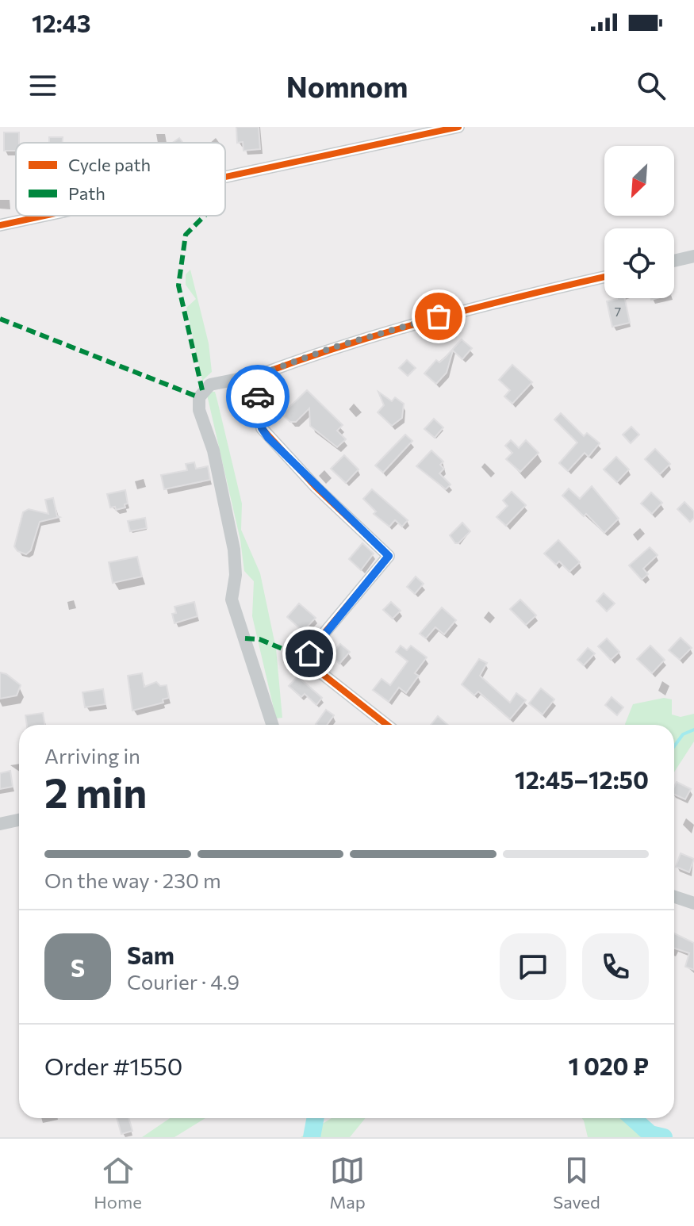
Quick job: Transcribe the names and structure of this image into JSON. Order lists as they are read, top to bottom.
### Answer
{
  "house_numbers": ["7"],
  "legend": ["Cycle path", "Path"],
  "north": "bottom left",
  "page": {
    "status": "12:43",
    "header": "Nomnom",
    "heading": ["2 min", "Arriving in", "12:45–12:50"],
    "panel": [
      "Sam",
      "Courier · 4.9",
      "Order #1550",
      "1 020 ₽"
    ],
    "bar": "On the way · 230 m",
    "round": "S",
    "tabs": ["Home", "Map", "Saved"]
  }
}
